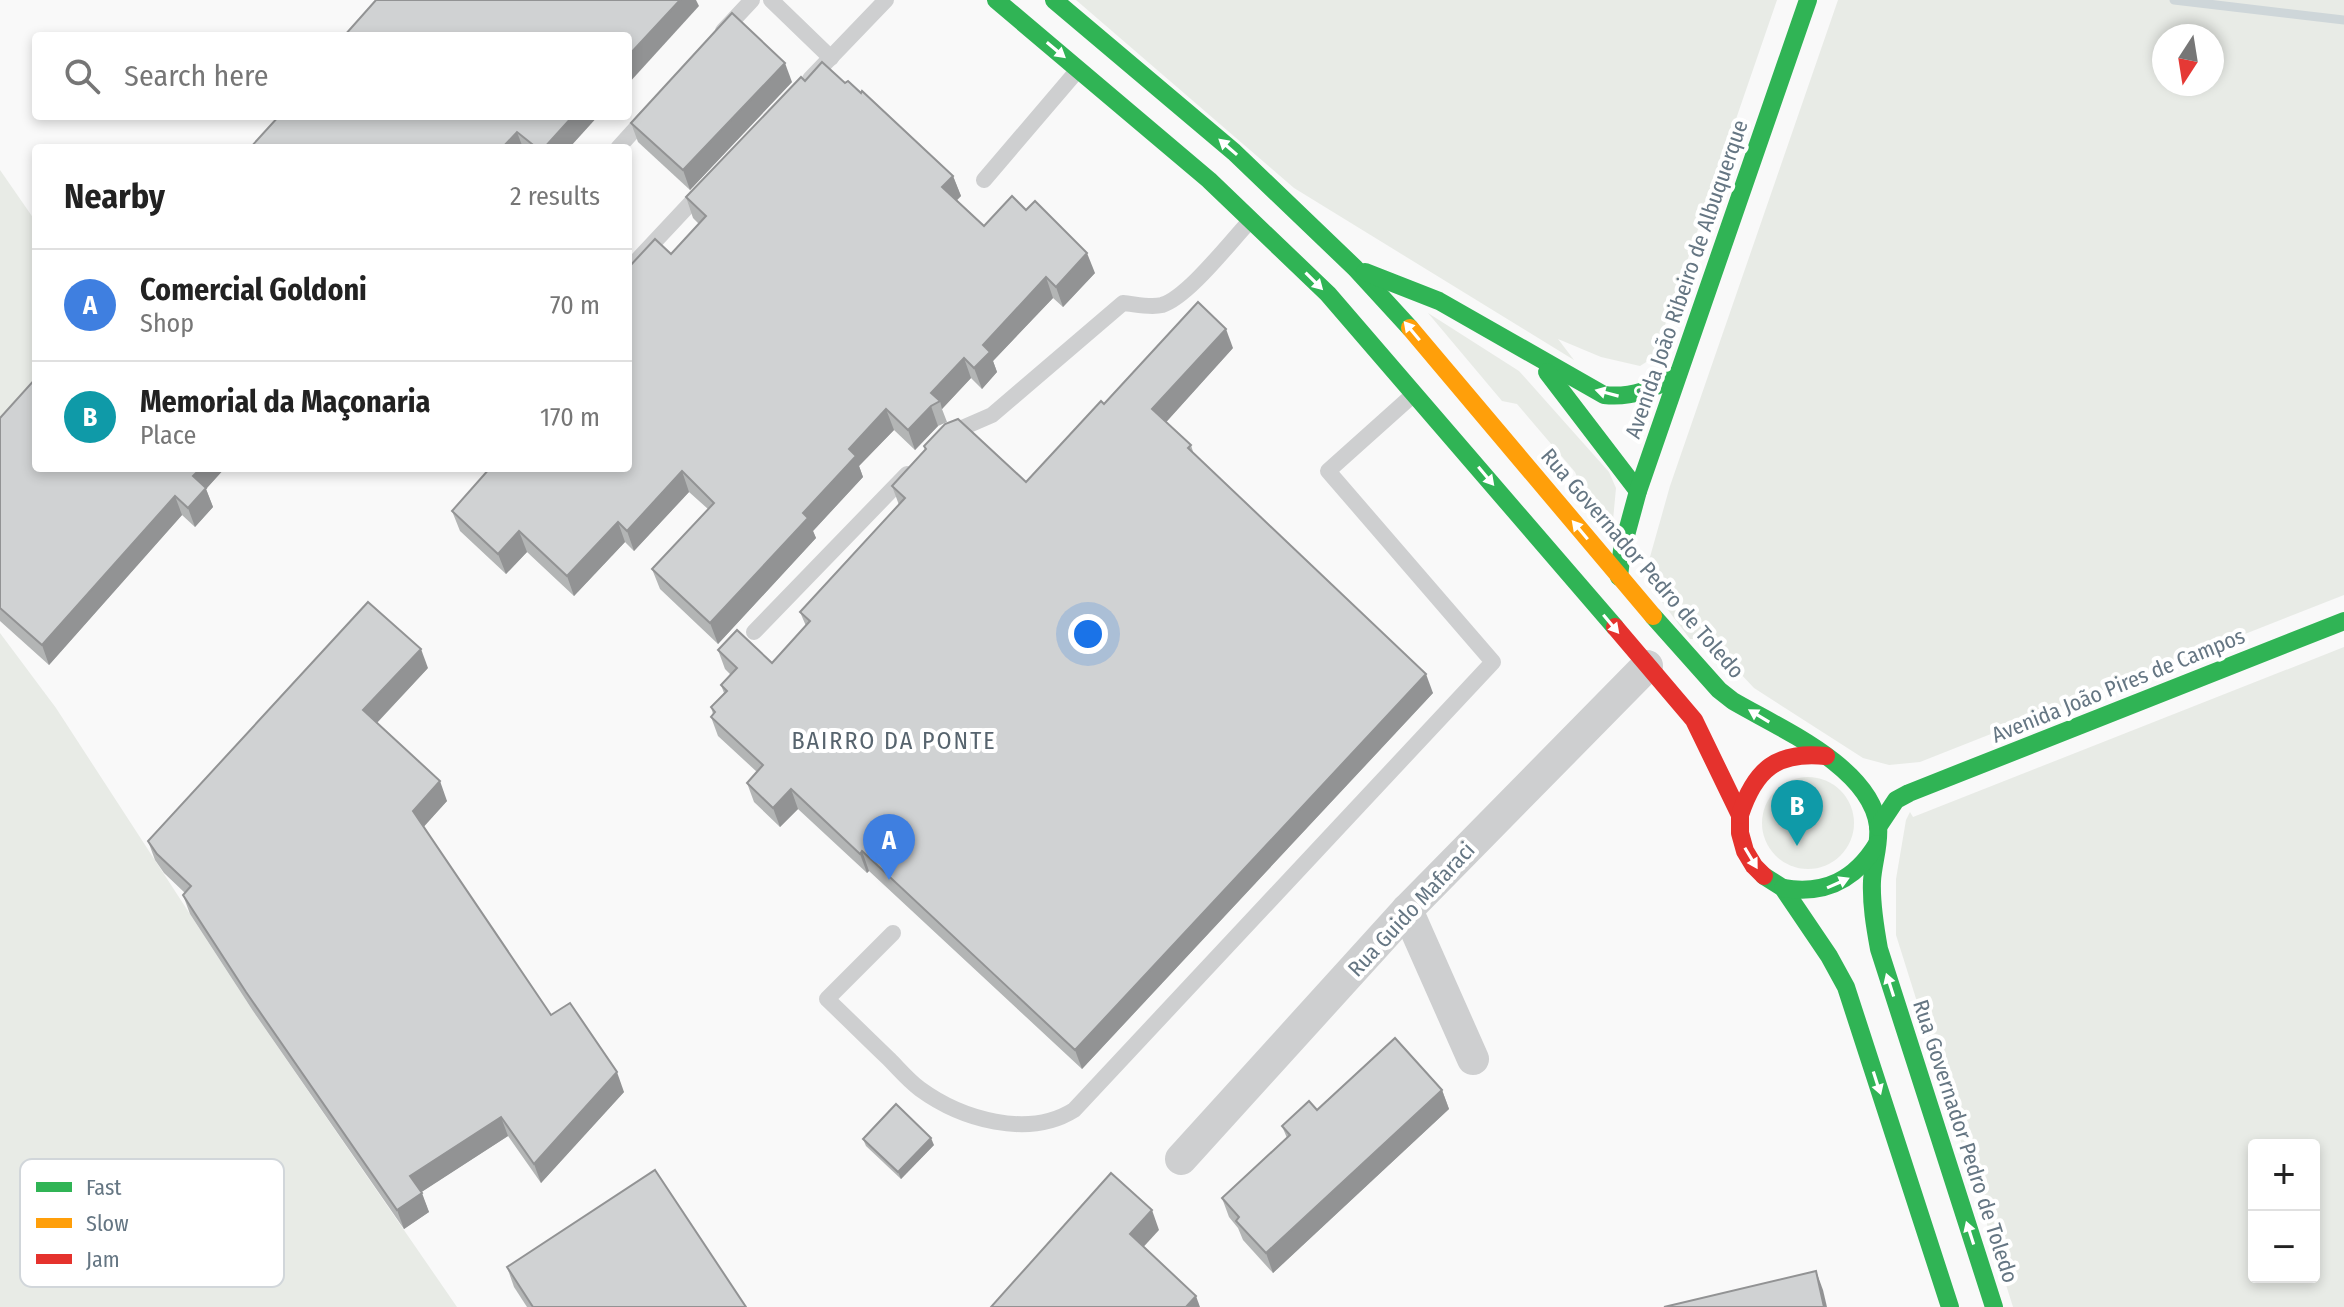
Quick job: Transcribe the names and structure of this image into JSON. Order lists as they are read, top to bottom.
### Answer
{
  "streets": {
    "main road": ["Avenida João Ribeiro de Albuquerque", "Rua Governador Pedro de Toledo", "Avenida João Pires de Campos"],
    "street": ["Rua Guido Mafaraci"]
  },
  "crossings": [
    ["Avenida João Ribeiro de Albuquerque", "Rua Governador Pedro de Toledo"],
    ["Rua Governador Pedro de Toledo", "Avenida João Pires de Campos"]
  ],
  "districts": ["BAIRRO DA PONTE"],
  "legend": ["Fast", "Slow", "Jam"],
  "north": "bottom",
  "page": {
    "search": "Search here",
    "heading": ["Nearby", "2 results"],
    "list": [
      {
        "mark": "A",
        "name": "Comercial Goldoni",
        "note": "Shop",
        "value": "70 m"
      },
      {
        "mark": "B",
        "name": "Memorial da Maçonaria",
        "note": "Place",
        "value": "170 m"
      }
    ],
    "pins": ["B", "A"],
    "map_buttons": ["+", "−"]
  }
}
